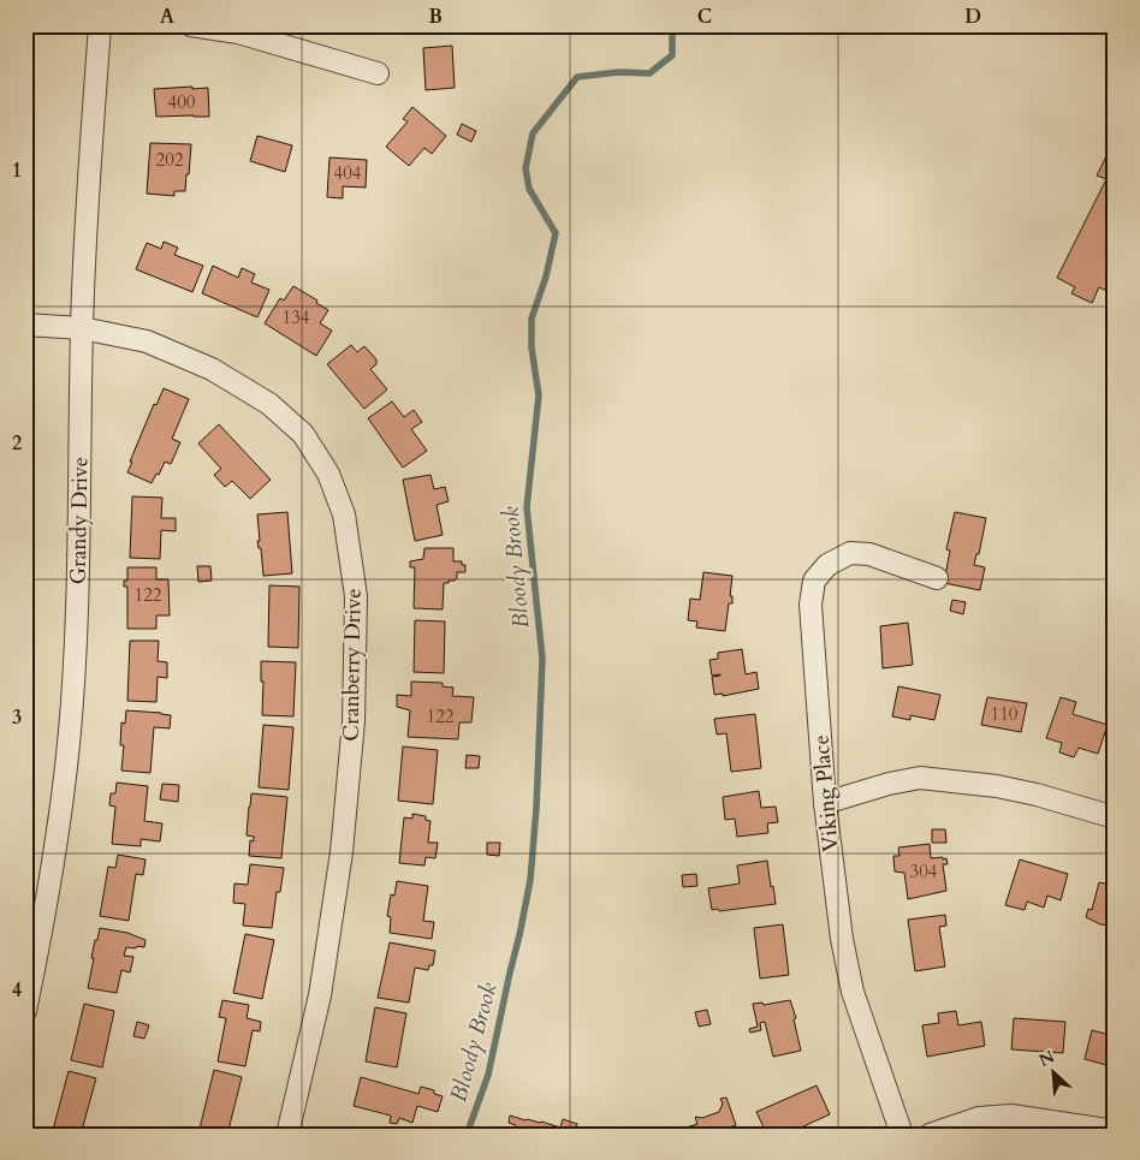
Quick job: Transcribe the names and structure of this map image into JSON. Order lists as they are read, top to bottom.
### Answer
{
  "streets": {
    "street": ["Grandy Drive", "Cranberry Drive", "Viking Place"]
  },
  "crossings": [
    ["Grandy Drive", "Cranberry Drive"]
  ],
  "water": ["Bloody Brook"],
  "house_numbers": [
    "400",
    "202",
    "404",
    "134",
    "122",
    "110",
    "122",
    "304"
  ],
  "north": "top left",
  "grid": {
    "columns": [
      "A",
      "B",
      "C",
      "D"
    ],
    "rows": [
      "1",
      "2",
      "3",
      "4"
    ]
  }
}
